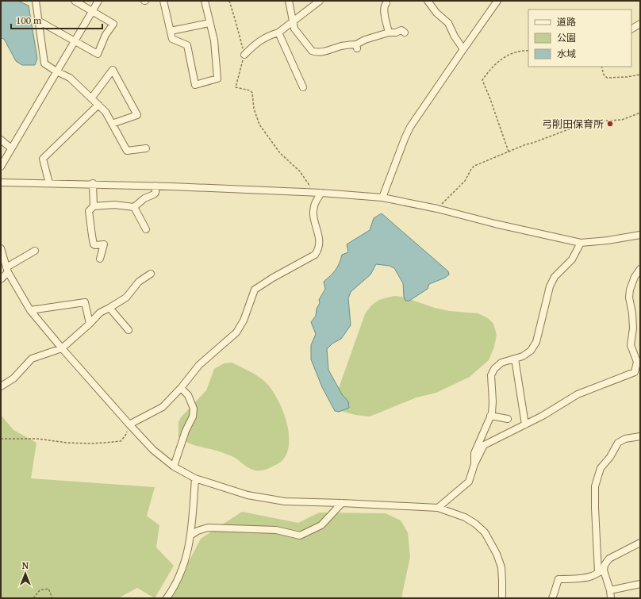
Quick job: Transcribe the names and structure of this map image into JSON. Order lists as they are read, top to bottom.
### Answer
{
  "places": ["弓削田保育所"],
  "legend": ["道路", "公園", "水域"],
  "scale_bar": "100 m",
  "north": "top"
}
